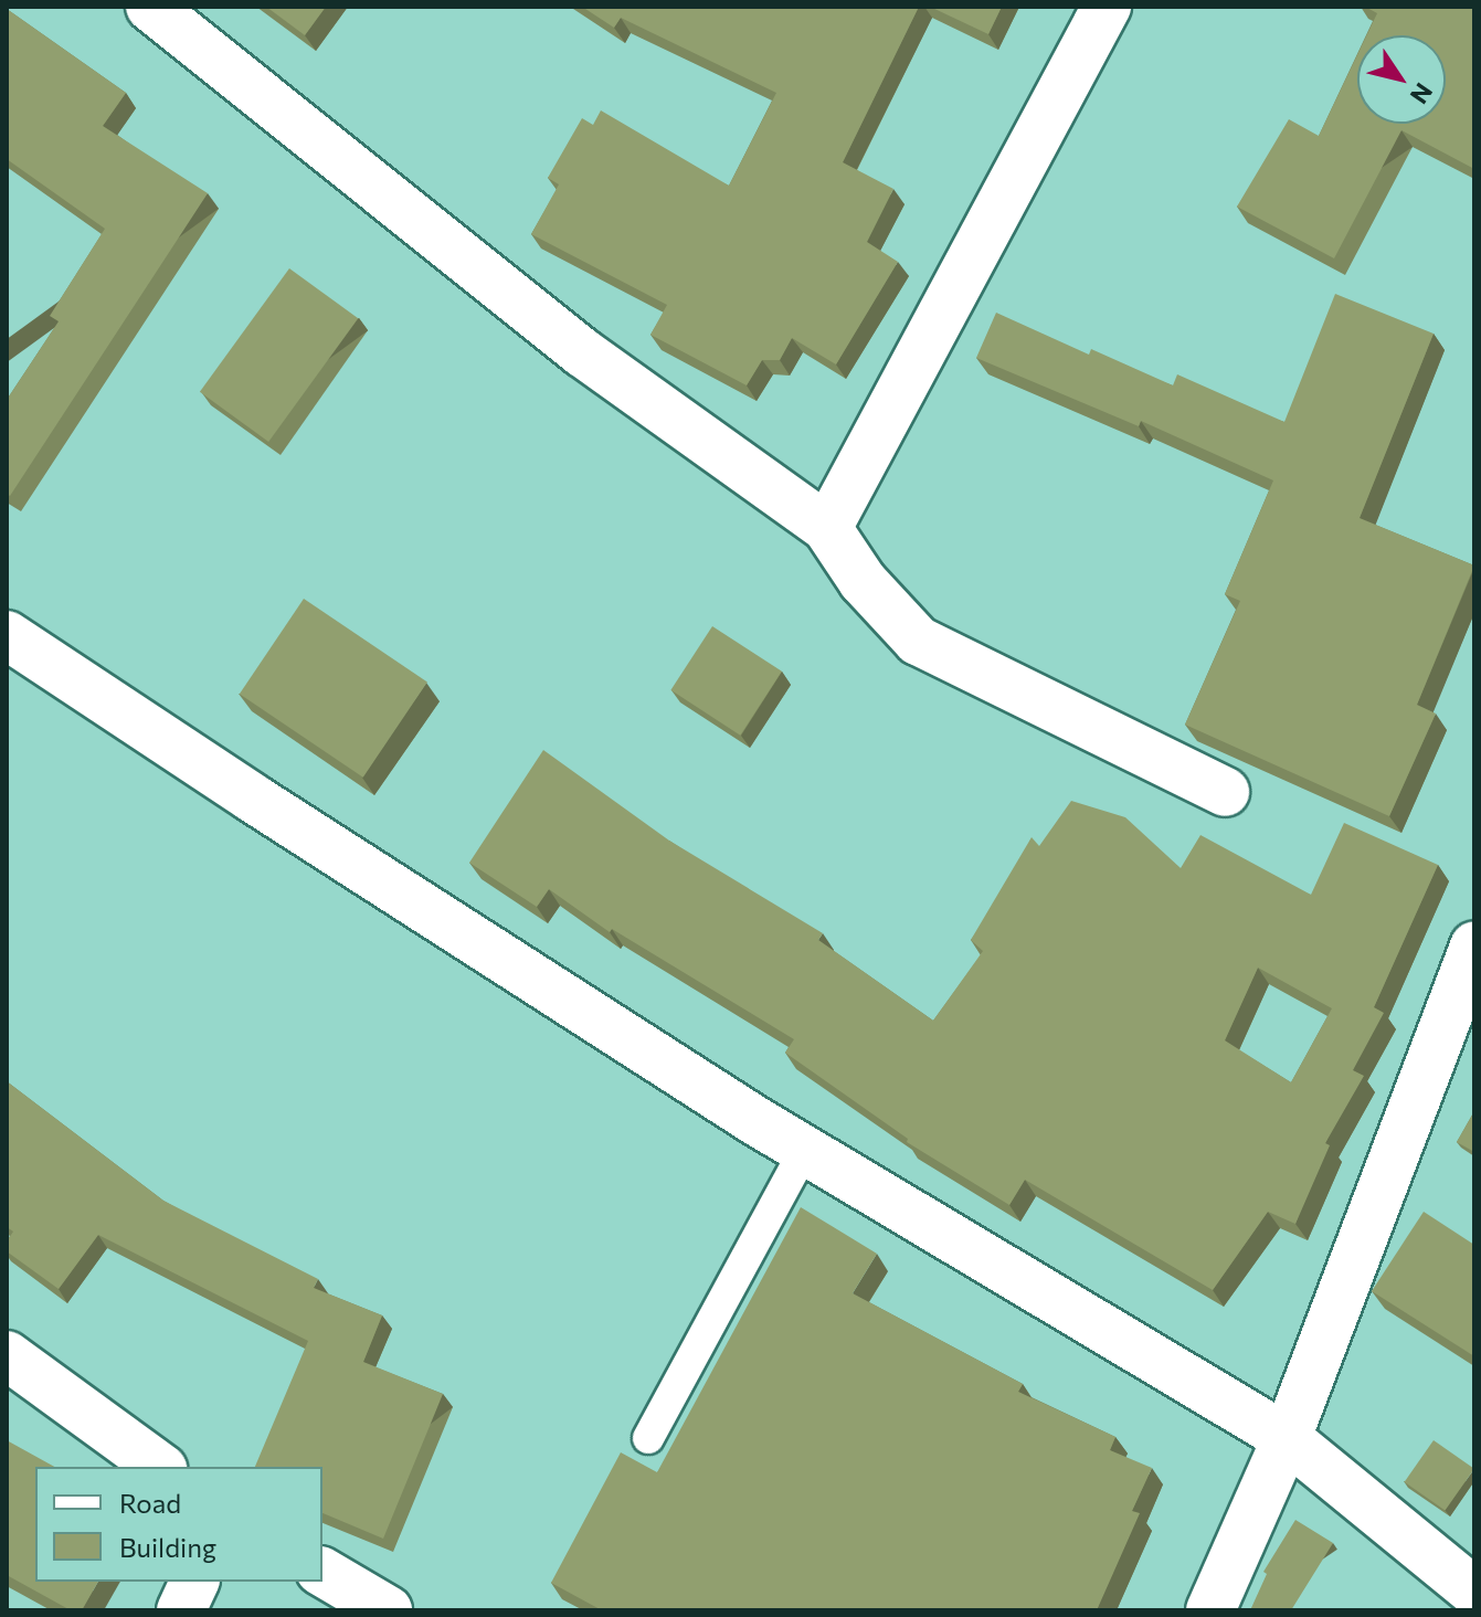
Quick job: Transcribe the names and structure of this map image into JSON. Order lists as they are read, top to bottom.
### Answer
{
  "legend": ["Road", "Building"],
  "north": "bottom right"
}
